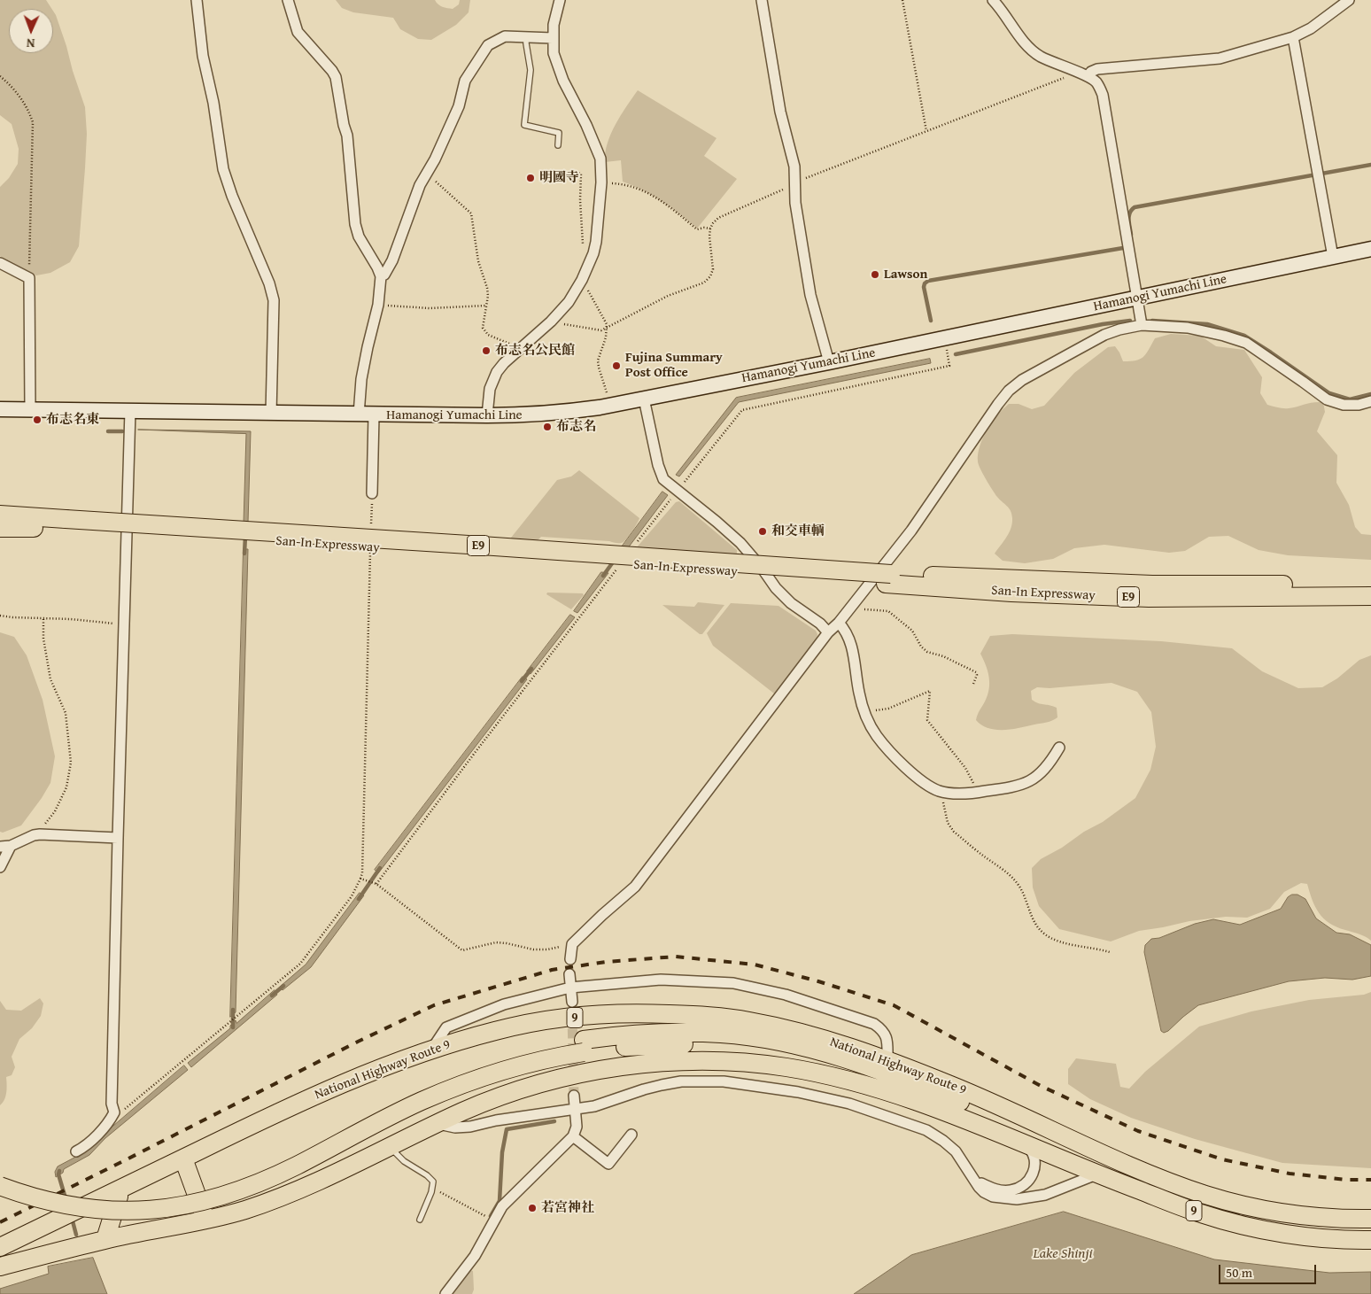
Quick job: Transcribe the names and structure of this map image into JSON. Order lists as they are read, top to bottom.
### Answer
{
  "streets": {
    "highway": [
      "San-In Expressway",
      "E9",
      "9",
      "National Highway Route 9"
    ],
    "main road": ["Hamanogi Yumachi Line"]
  },
  "water": ["Lake Shinji"],
  "places": [
    "明國寺",
    "Lawson",
    "布志名公民館",
    "Fujina Summary Post Office",
    "布志名東",
    "布志名",
    "和交車輌",
    "若宮神社"
  ],
  "scale_bar": "50 m",
  "north": "bottom"
}
